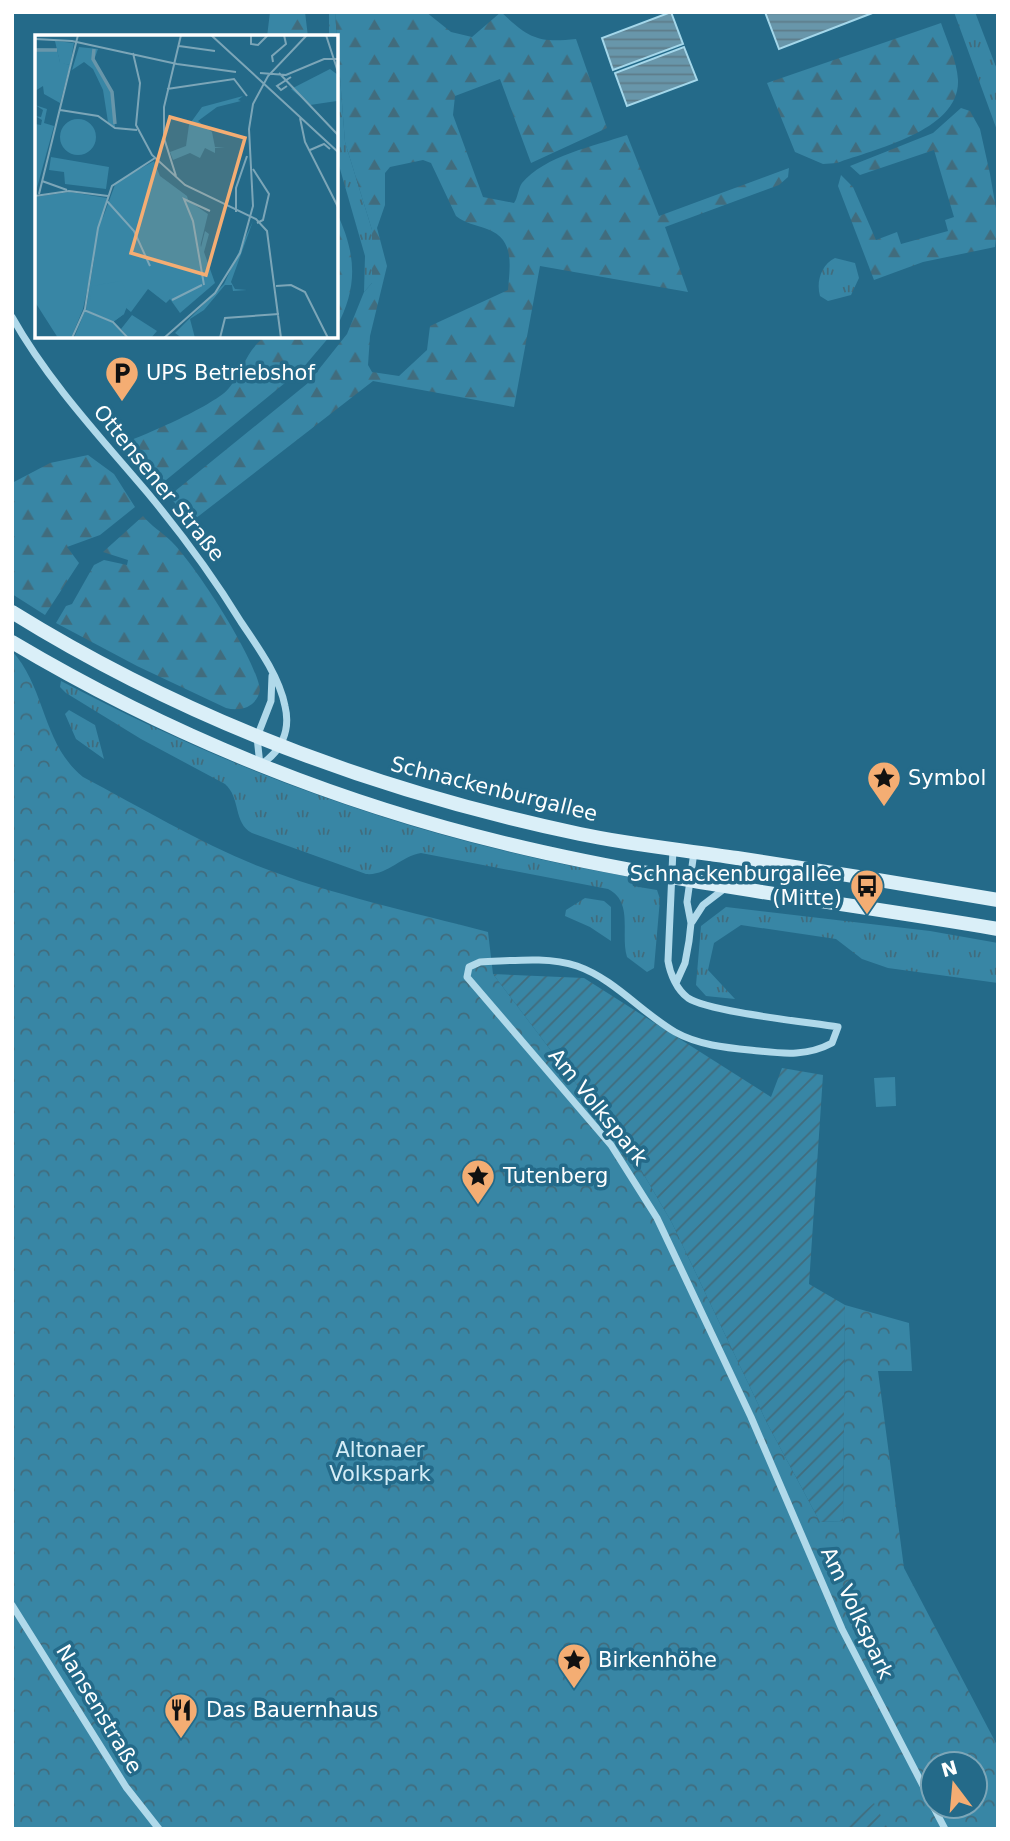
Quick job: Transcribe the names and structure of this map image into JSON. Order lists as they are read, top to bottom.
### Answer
{
  "streets": {
    "main road": ["Schnackenburgallee"],
    "street": ["Ottensener Straße", "Am Volkspark", "Nansenstraße"]
  },
  "crossings": [
    ["Ottensener Straße", "Schnackenburgallee"]
  ],
  "parks": ["Altonaer Volkspark"],
  "places": {
    "parking": ["UPS Betriebshof"],
    "place": ["Symbol", "Tutenberg", "Birkenhöhe"],
    "bus stop": ["Schnackenburgallee (Mitte)"],
    "restaurant": ["Das Bauernhaus"]
  },
  "north": "top"
}
